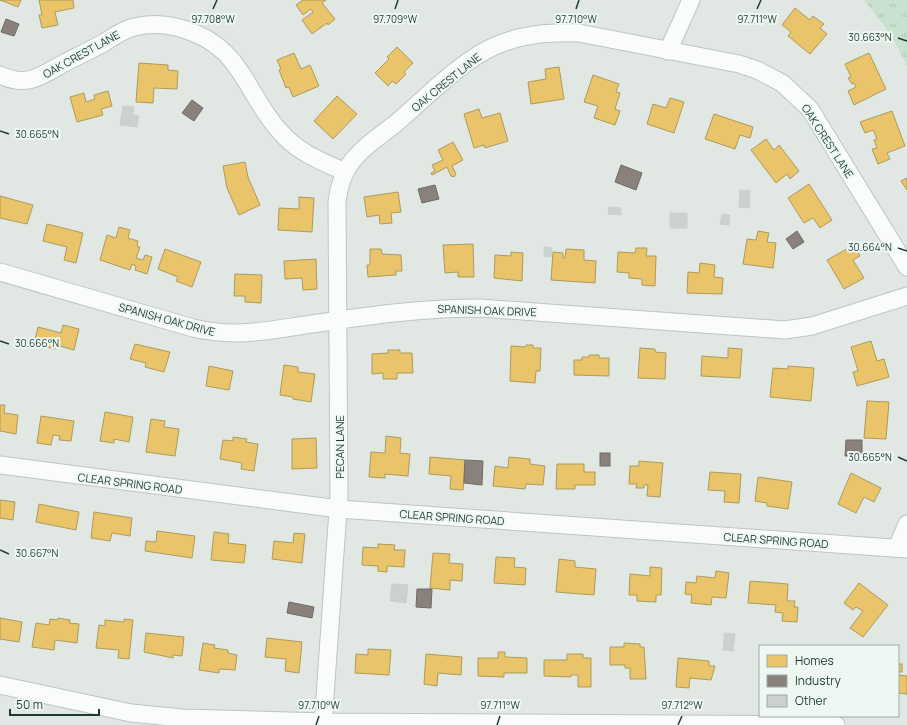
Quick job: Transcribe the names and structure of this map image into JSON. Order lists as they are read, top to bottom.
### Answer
{
  "streets": {
    "street": [
      "OAK CREST LANE",
      "SPANISH OAK DRIVE",
      "PECAN LANE",
      "CLEAR SPRING ROAD"
    ]
  },
  "crossings": [
    ["OAK CREST LANE", "PECAN LANE"],
    ["SPANISH OAK DRIVE", "PECAN LANE"],
    ["PECAN LANE", "CLEAR SPRING ROAD"]
  ],
  "legend": ["Homes", "Industry", "Other"],
  "scale_bar": "50 m",
  "coordinates": [
    "97.708°W",
    "97.709°W",
    "97.710°W",
    "97.711°W",
    "30.663°N",
    "30.665°N",
    "30.664°N",
    "30.666°N",
    "30.667°N",
    "97.712°W"
  ]
}
